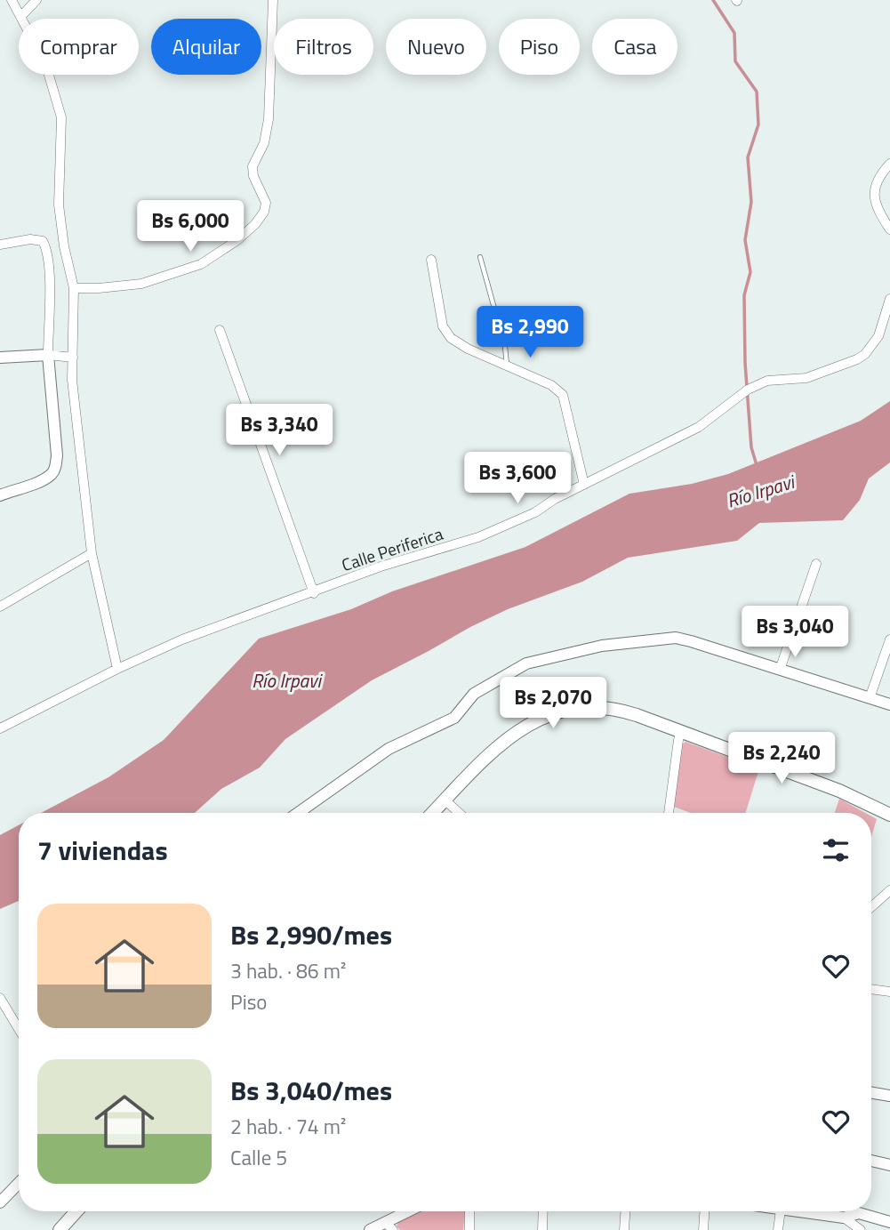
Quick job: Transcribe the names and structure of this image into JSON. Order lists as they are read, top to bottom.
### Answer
{
  "streets": {
    "street": ["Calle Periferica"]
  },
  "water": ["Río Irpavi"],
  "page": {
    "chip": [
      "Comprar",
      "Alquilar",
      "Filtros",
      "Nuevo",
      "Piso",
      "Casa"
    ],
    "price": [
      "Bs 6,000",
      "Bs 2,990",
      "Bs 3,340",
      "Bs 3,600",
      "Bs 3,040",
      "Bs 2,070",
      "Bs 2,240"
    ],
    "heading": "7 viviendas",
    "list": [
      {
        "name": "Bs 2,990/mes",
        "note": "3 hab. · 86 m² · Piso"
      },
      {
        "name": "Bs 3,040/mes",
        "note": "2 hab. · 74 m² · Calle 5"
      }
    ]
  }
}
